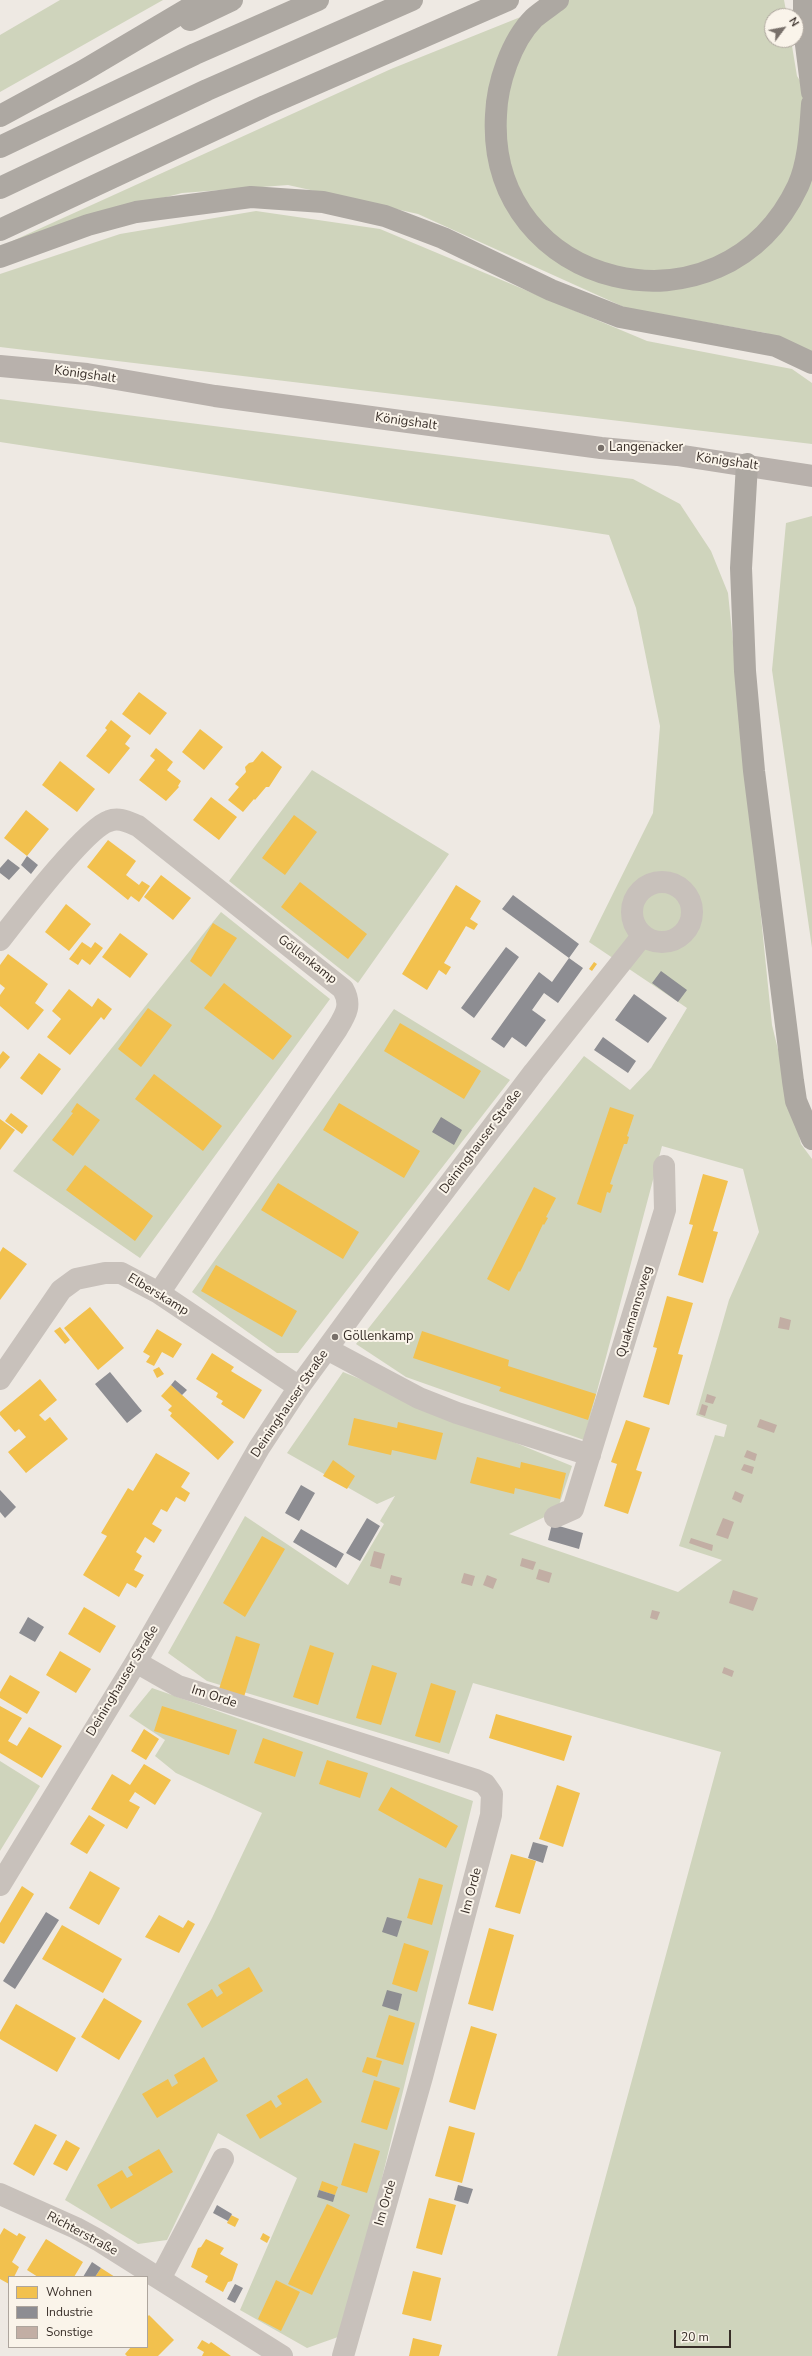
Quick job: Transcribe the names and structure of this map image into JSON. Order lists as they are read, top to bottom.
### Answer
{
  "streets": {
    "main road": ["Königshalt"],
    "street": [
      "Göllenkamp",
      "Deininghauser Straße",
      "Elberskamp",
      "Quakmannsweg",
      "Im Orde",
      "Richterstraße"
    ]
  },
  "crossings": [
    ["Göllenkamp", "Elberskamp"],
    ["Deininghauser Straße", "Elberskamp"],
    ["Deininghauser Straße", "Im Orde"]
  ],
  "places": ["Langenacker", "Göllenkamp"],
  "legend": ["Wohnen", "Industrie", "Sonstige"],
  "scale_bar": "20 m",
  "north": "top right"
}
